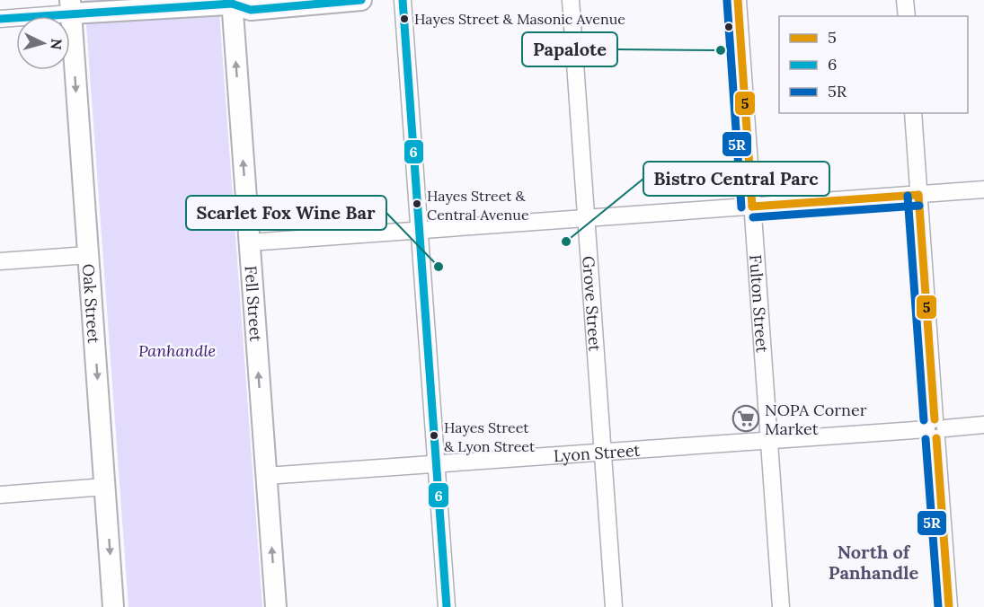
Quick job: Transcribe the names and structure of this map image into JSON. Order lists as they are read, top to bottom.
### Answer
{
  "streets": {
    "main road": ["Oak Street", "Fell Street"],
    "street": ["Grove Street", "Fulton Street", "Lyon Street"]
  },
  "crossings": [
    ["Fell Street", "Lyon Street"],
    ["Grove Street", "Lyon Street"],
    ["Fulton Street", "Lyon Street"]
  ],
  "one_way": ["Oak Street", "Fell Street"],
  "districts": ["North of Panhandle"],
  "parks": ["Panhandle"],
  "places": {
    "other": [
      "Hayes Street & Masonic Avenue",
      "Papalote",
      "Hayes Street & Central Avenue",
      "Bistro Central Parc",
      "Scarlet Fox Wine Bar",
      "Hayes Street & Lyon Street"
    ],
    "supermarket": ["NOPA Corner Market"]
  },
  "lines": ["transit line 5", "transit line 6", "transit line 5R"],
  "legend": ["5", "6", "5R"],
  "north": "right"
}
